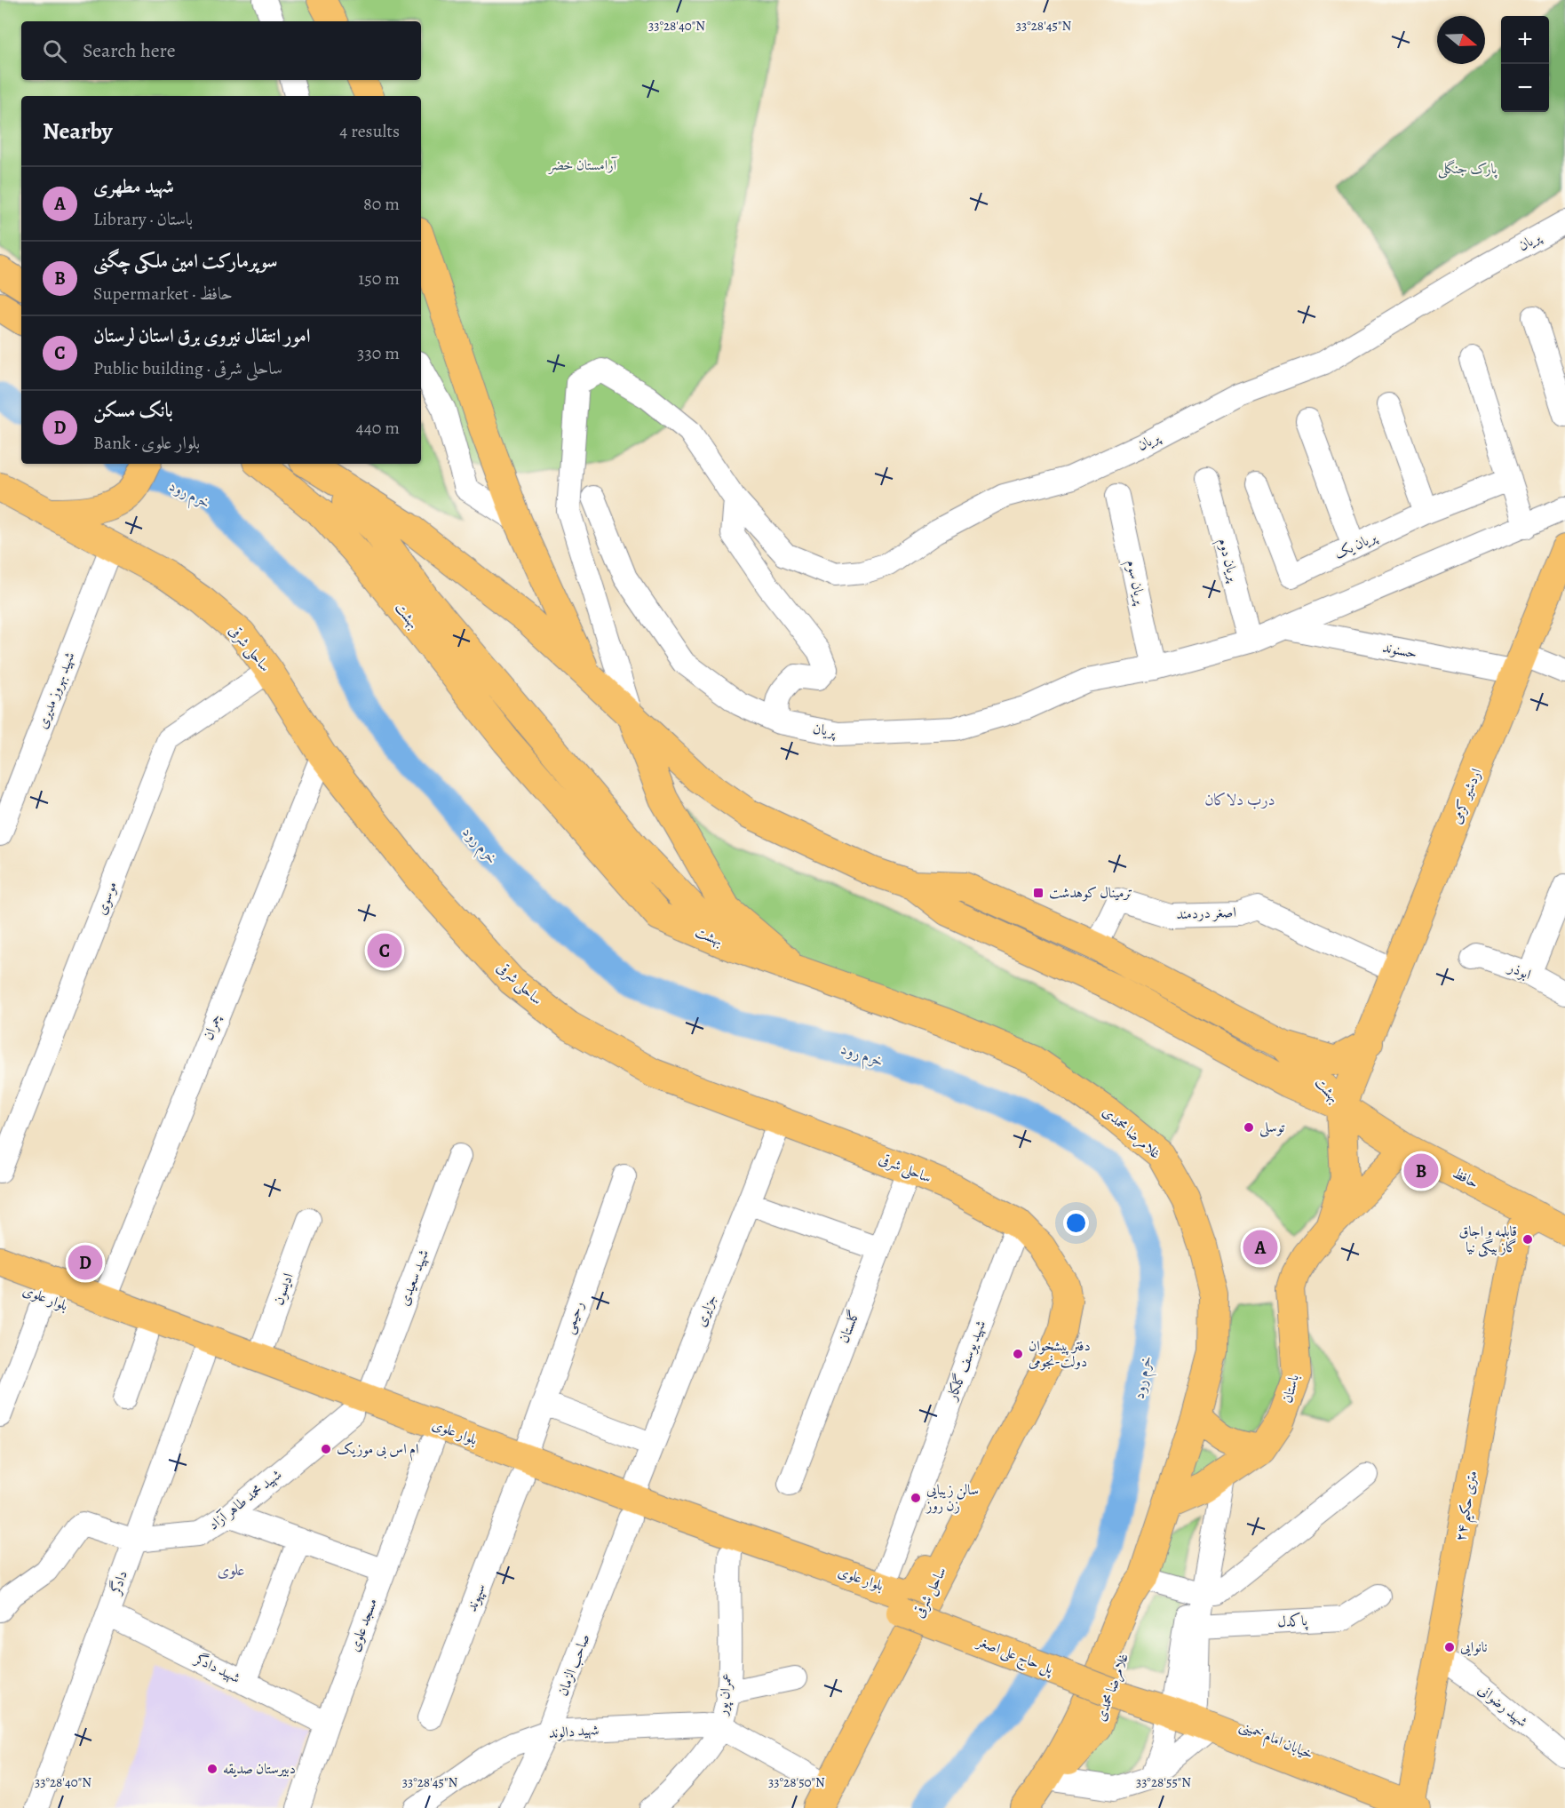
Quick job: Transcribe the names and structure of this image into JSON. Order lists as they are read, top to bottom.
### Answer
{
  "streets": {
    "main road": [
      "بهشت",
      "ساحلی شرقی",
      "اردشیر کرمی",
      "غلامرضا محمدی",
      "حافظ",
      "بلوار علوی",
      "باستان",
      "۲۴ متری حکیم",
      "ساحل شرقی",
      "پل حاج علی اصغر",
      "خیابان امام خمینی"
    ],
    "street": [
      "پریان",
      "پریان یک",
      "پریان دوم",
      "پریان سوم",
      "حسنوند",
      "شهید بهروز مدیری",
      "موسوی",
      "اصغر دردمند",
      "ابوذر",
      "چمران",
      "شهید سعیدی",
      "ادیسون",
      "جزایری",
      "رحیمی",
      "گلستان",
      "شهید یوسف گلکار",
      "شهید محمد طاهر آزاد",
      "دادگر",
      "سپهوند",
      "پاکدل",
      "مسجد علوی",
      "صاحب الزمان",
      "شهید دادگر",
      "عمران پور",
      "شهید رضوانی",
      "شهید دالوند"
    ]
  },
  "crossings": [
    ["پریان", "پریان دوم"],
    ["پریان", "پریان سوم"],
    ["پریان", "بهشت"],
    ["پریان", "حسنوند"],
    ["بهشت", "اردشیر کرمی"],
    ["بهشت", "اصغر دردمند"],
    ["بهشت", "غلامرضا محمدی"],
    ["بهشت", "حافظ"],
    ["بهشت", "باستان"],
    ["ساحلی شرقی", "شهید بهروز مدیری"],
    ["ساحلی شرقی", "موسوی"],
    ["ساحلی شرقی", "چمران"],
    ["ساحلی شرقی", "جزایری"],
    ["ساحلی شرقی", "گلستان"],
    ["ساحلی شرقی", "شهید یوسف گلکار"],
    ["ساحلی شرقی", "ساحل شرقی"],
    ["حسنوند", "اردشیر کرمی"],
    ["اردشیر کرمی", "اصغر دردمند"],
    ["اردشیر کرمی", "حافظ"],
    ["اردشیر کرمی", "باستان"],
    ["چمران", "بلوار علوی"],
    ["غلامرضا محمدی", "باستان"],
    ["حافظ", "باستان"],
    ["حافظ", "۲۴ متری حکیم"],
    ["شهید سعیدی", "بلوار علوی"],
    ["شهید سعیدی", "شهید محمد طاهر آزاد"],
    ["ادیسون", "بلوار علوی"],
    ["بلوار علوی", "جزایری"],
    ["بلوار علوی", "رحیمی"],
    ["بلوار علوی", "شهید یوسف گلکار"],
    ["بلوار علوی", "شهید محمد طاهر آزاد"],
    ["بلوار علوی", "دادگر"],
    ["بلوار علوی", "سپهوند"],
    ["بلوار علوی", "مسجد علوی"],
    ["بلوار علوی", "پل حاج علی اصغر"],
    ["بلوار علوی", "صاحب الزمان"],
    ["بلوار علوی", "عمران پور"],
    ["جزایری", "صاحب الزمان"],
    ["رحیمی", "سپهوند"],
    ["شهید محمد طاهر آزاد", "دادگر"],
    ["۲۴ متری حکیم", "شهید رضوانی"],
    ["۲۴ متری حکیم", "خیابان امام خمینی"],
    ["دادگر", "شهید دادگر"],
    ["مسجد علوی", "شهید دادگر"],
    ["پل حاج علی اصغر", "خیابان امام خمینی"],
    ["صاحب الزمان", "شهید دالوند"],
    ["عمران پور", "شهید دالوند"]
  ],
  "districts": ["درب دلاکان", "علوی"],
  "water": ["خرم رود"],
  "parks": ["آرامستان خضر", "پارک جنگلی"],
  "places": {
    "transit": ["ترمینال کوهدشت"],
    "other": [
      "توسلی",
      "قابلمه و اجاق گاز بیگی نیا",
      "دفتر پیشخوان دولت-نجومی",
      "ام اس بی موزیک",
      "سالن زیبایی زن روز",
      "نانوایی",
      "دبیرستان صدیقه"
    ]
  },
  "north": "right",
  "page": {
    "map_buttons": ["+", "−"],
    "search": "Search here",
    "heading": ["Nearby", "4 results"],
    "list": [
      {
        "mark": "A",
        "name": "شهید مطهری",
        "note": "Library · باستان",
        "value": "80 m"
      },
      {
        "mark": "B",
        "name": "سوپرمارکت امین ملکی چگنی",
        "note": "Supermarket · حافظ",
        "value": "150 m"
      },
      {
        "mark": "C",
        "name": "امور انتقال نیروی برق استان لرستان",
        "note": "Public building · ساحلی شرقی",
        "value": "330 m"
      },
      {
        "mark": "D",
        "name": "بانک مسکن",
        "note": "Bank · بلوار علوی",
        "value": "440 m"
      }
    ],
    "pins": [
      "C",
      "B",
      "A",
      "D"
    ]
  },
  "coordinates": [
    "33°28'40\"N",
    "33°28'45\"N",
    "33°28'50\"N",
    "33°28'55\"N"
  ]
}
